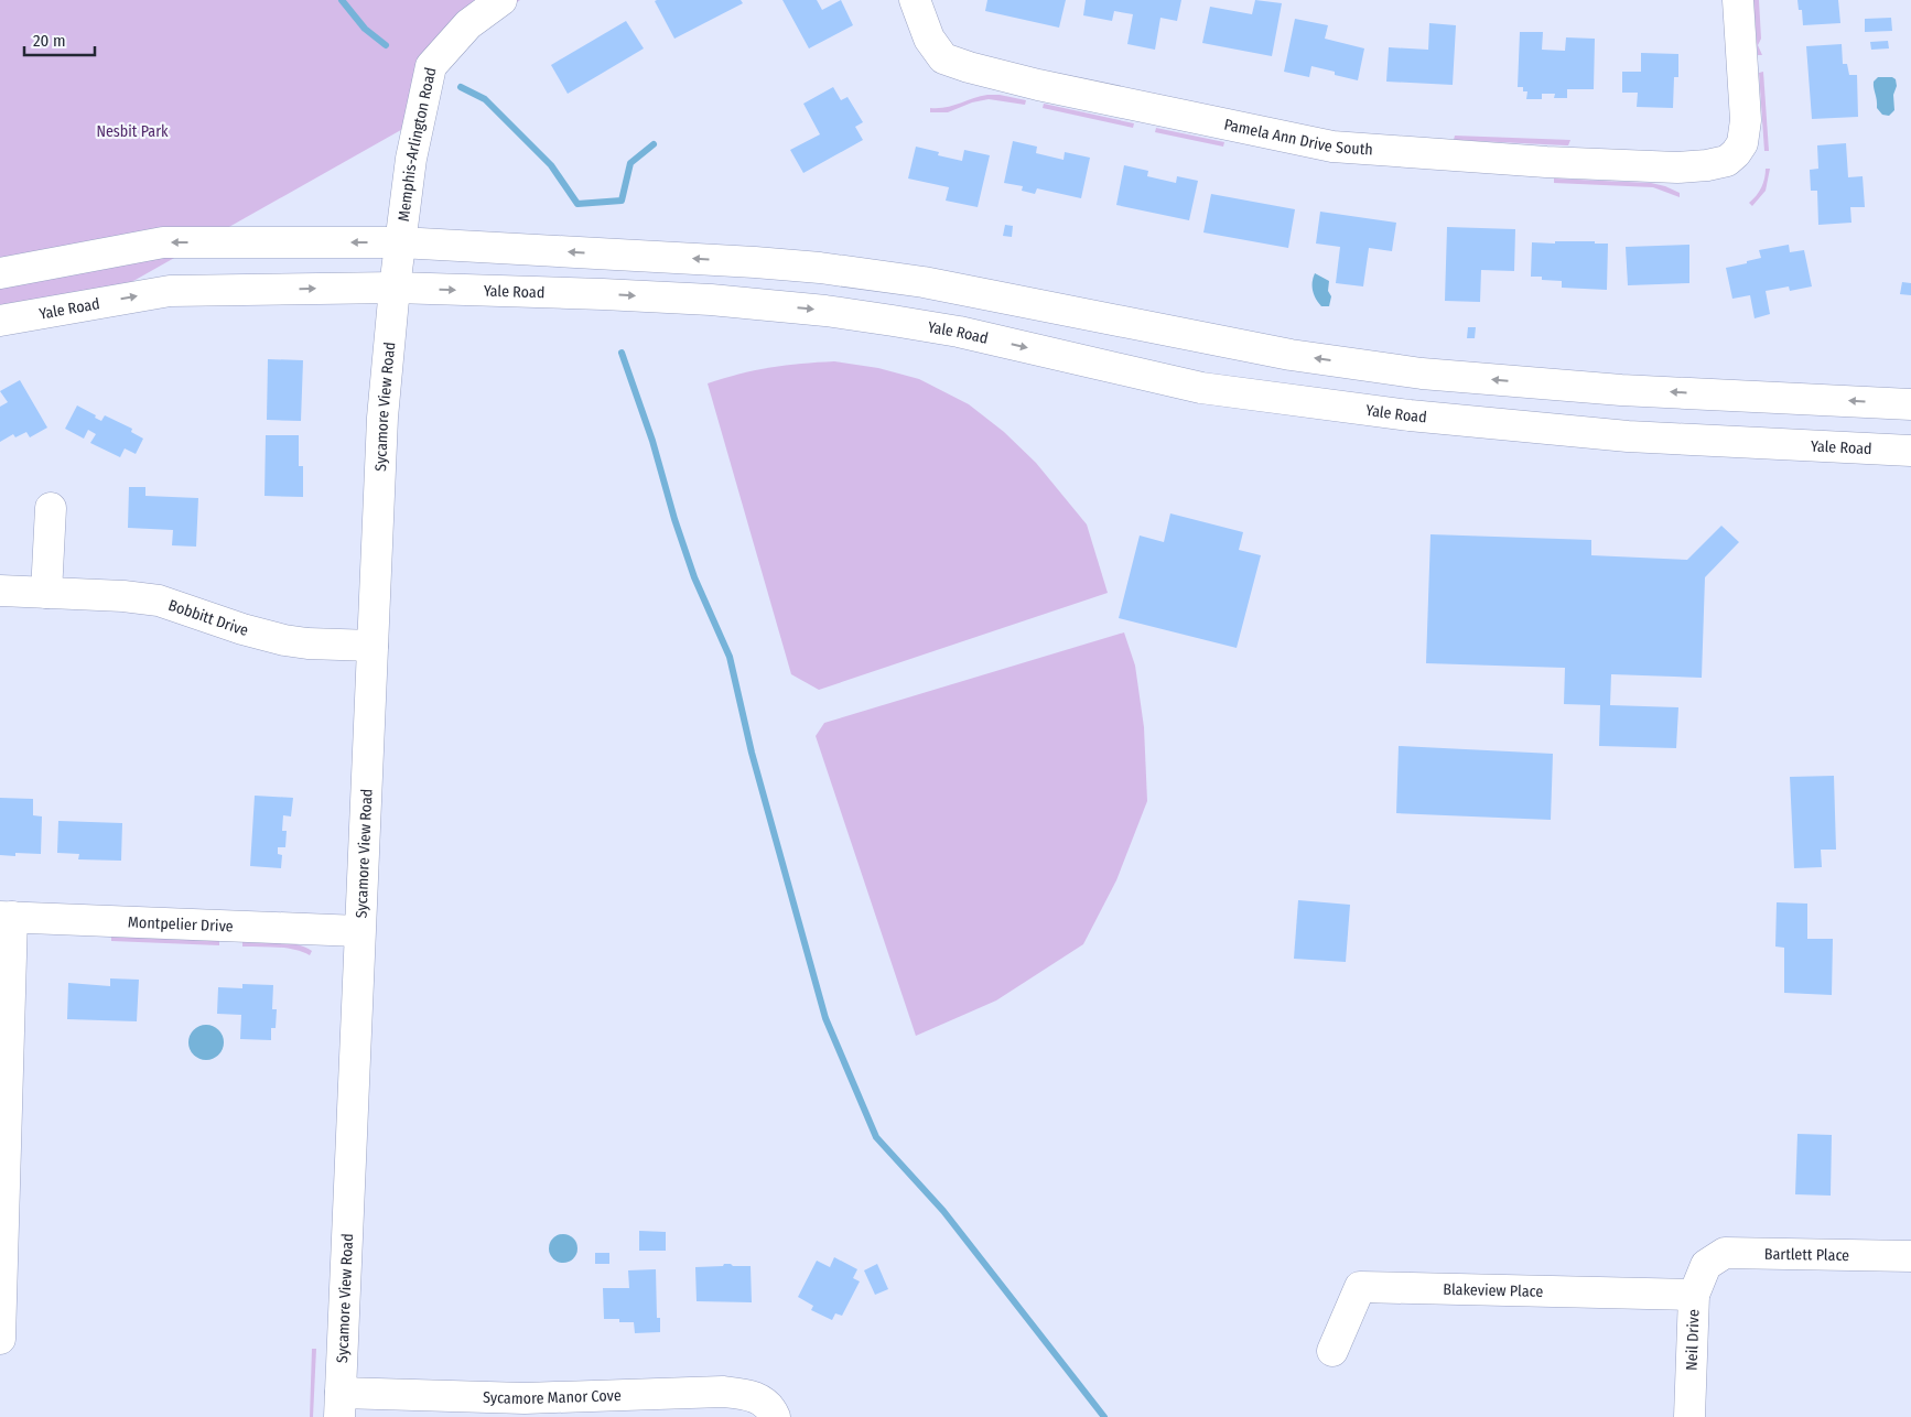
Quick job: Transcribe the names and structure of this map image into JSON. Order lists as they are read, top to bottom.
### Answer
{
  "streets": {
    "street": [
      "Pamela Ann Drive South",
      "Memphis-Arlington Road",
      "Yale Road",
      "Sycamore View Road",
      "Bobbitt Drive",
      "Montpelier Drive",
      "Bartlett Place",
      "Blakeview Place",
      "Neil Drive",
      "Sycamore Manor Cove"
    ]
  },
  "crossings": [
    ["Memphis-Arlington Road", "Yale Road"],
    ["Memphis-Arlington Road", "Sycamore View Road"],
    ["Yale Road", "Sycamore View Road"],
    ["Sycamore View Road", "Bobbitt Drive"],
    ["Sycamore View Road", "Montpelier Drive"],
    ["Sycamore View Road", "Sycamore Manor Cove"],
    ["Bartlett Place", "Neil Drive"],
    ["Blakeview Place", "Neil Drive"]
  ],
  "parks": ["Nesbit Park"],
  "scale_bar": "20 m"
}
